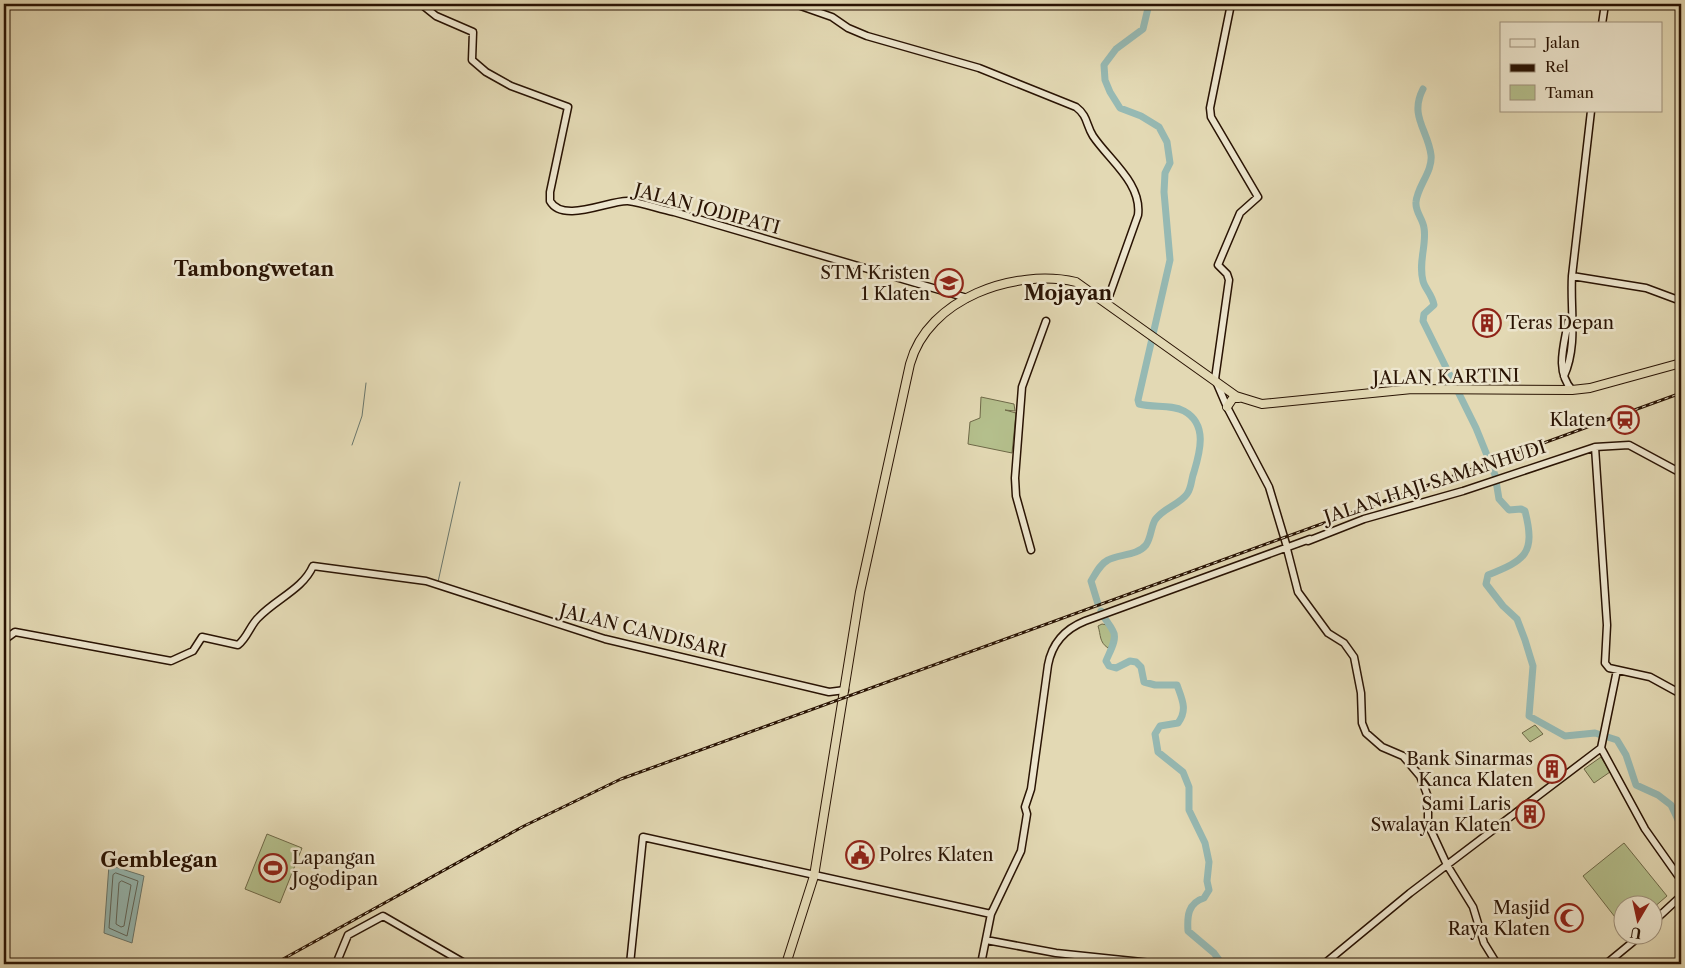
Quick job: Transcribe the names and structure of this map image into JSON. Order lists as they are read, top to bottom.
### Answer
{
  "streets": {
    "highway": ["JALAN KARTINI"],
    "street": ["JALAN JODIPATI", "JALAN HAJI SAMANHUDI", "JALAN CANDISARI"]
  },
  "crossings": [
    ["JALAN JODIPATI", "JALAN KARTINI"],
    ["JALAN KARTINI", "JALAN CANDISARI"]
  ],
  "districts": ["Tambongwetan", "Mojayan", "Gemblegan"],
  "places": {
    "school or university": ["STM Kristen 1 Klaten"],
    "building": ["Teras Depan", "Bank Sinarmas Kanca Klaten", "Sami Laris Swalayan Klaten"],
    "station": ["Klaten"],
    "public building": ["Polres Klaten"],
    "sports": ["Lapangan Jogodipan"],
    "mosque": ["Masjid Raya Klaten"]
  },
  "legend": ["Jalan", "Rel", "Taman"],
  "north": "bottom"
}
